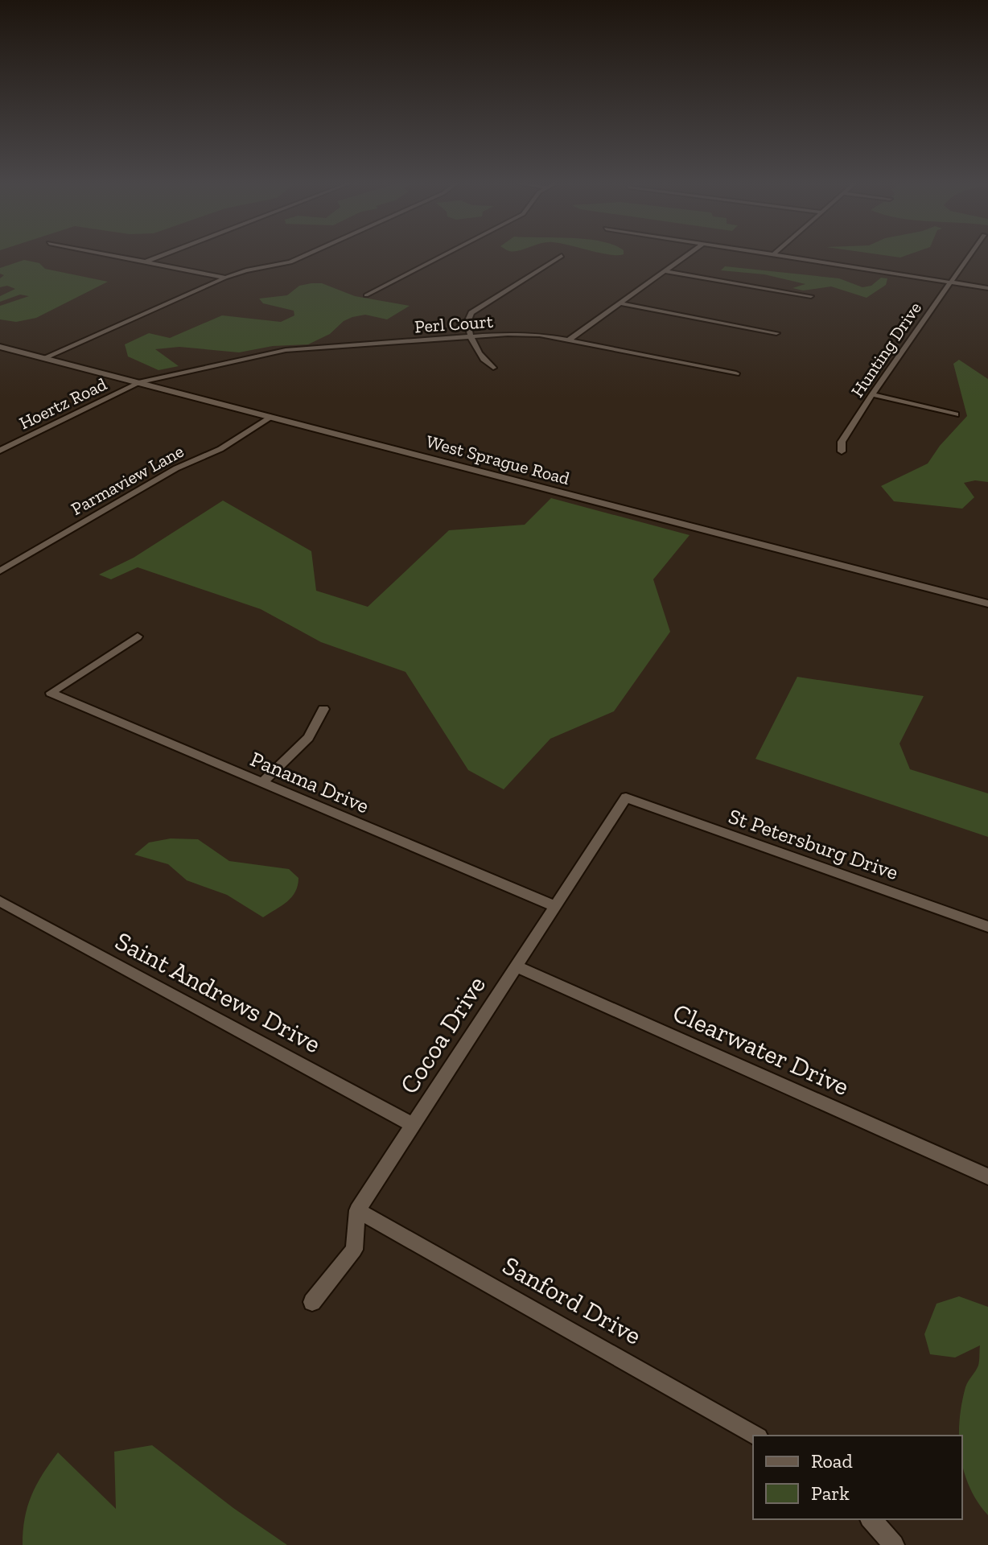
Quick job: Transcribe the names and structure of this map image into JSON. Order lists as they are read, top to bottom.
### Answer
{
  "streets": {
    "street": [
      "Perl Court",
      "Hunting Drive",
      "Hoertz Road",
      "West Sprague Road",
      "Parmaview Lane",
      "Panama Drive",
      "St Petersburg Drive",
      "Saint Andrews Drive",
      "Cocoa Drive",
      "Clearwater Drive",
      "Sanford Drive"
    ]
  },
  "crossings": [
    ["Perl Court", "Hoertz Road"],
    ["Perl Court", "West Sprague Road"],
    ["Hoertz Road", "West Sprague Road"],
    ["West Sprague Road", "Parmaview Lane"],
    ["Panama Drive", "Cocoa Drive"],
    ["St Petersburg Drive", "Cocoa Drive"],
    ["Saint Andrews Drive", "Cocoa Drive"],
    ["Cocoa Drive", "Clearwater Drive"],
    ["Cocoa Drive", "Sanford Drive"]
  ],
  "legend": ["Road", "Park"]
}
